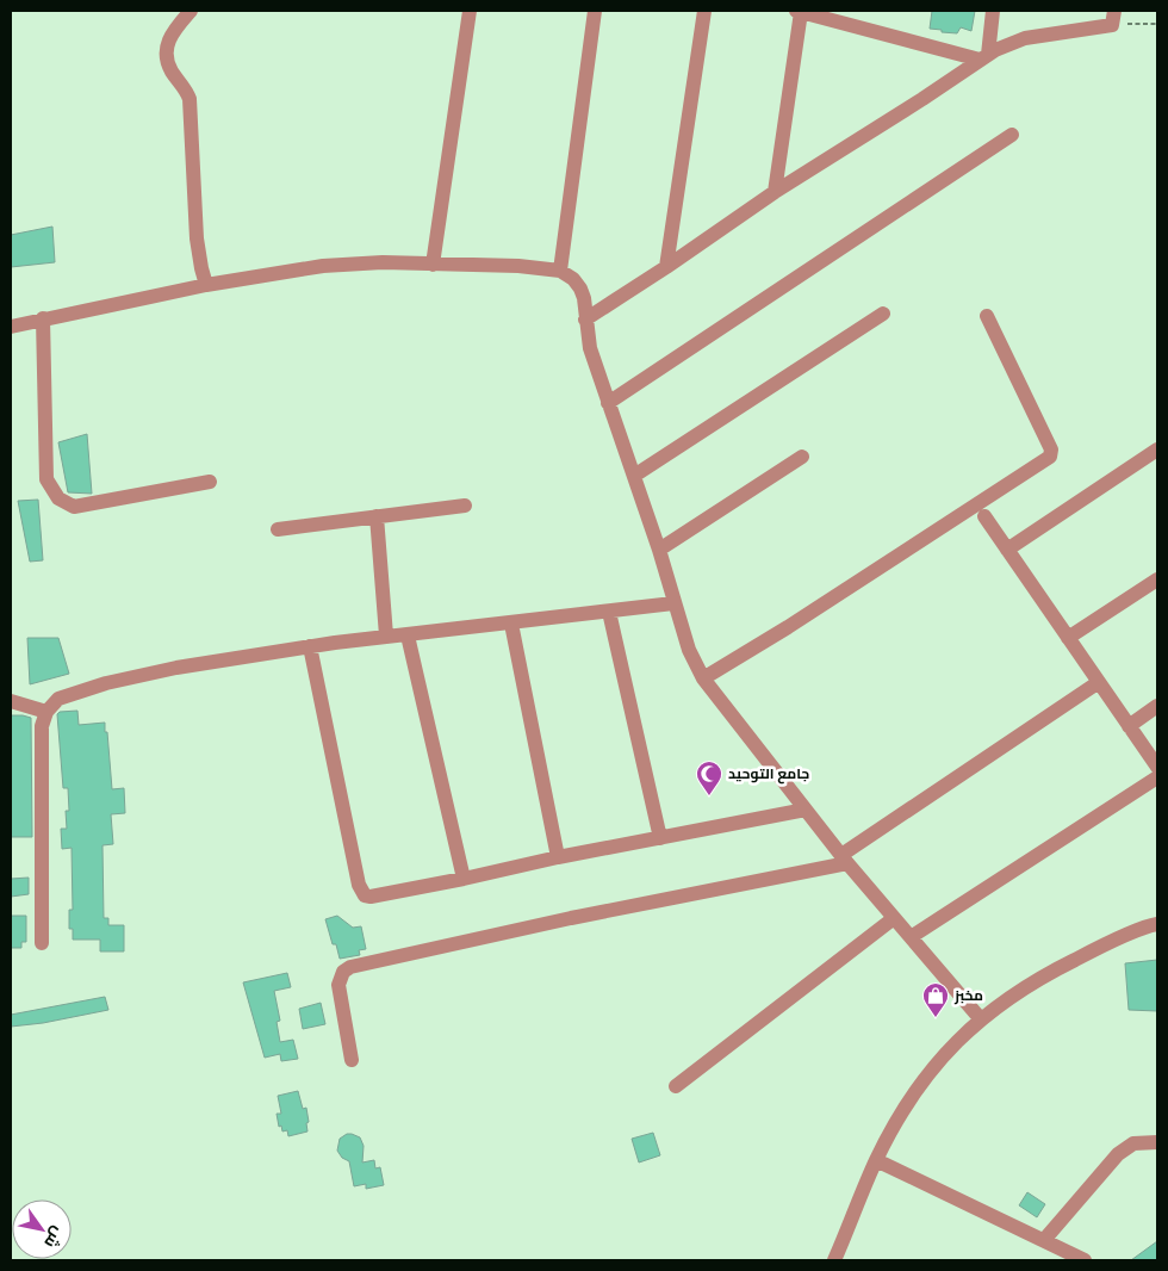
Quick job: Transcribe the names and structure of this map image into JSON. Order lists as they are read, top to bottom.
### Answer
{
  "places": {
    "mosque": ["جامع التوحيد"],
    "shop": ["مخبز"]
  },
  "north": "bottom right"
}
